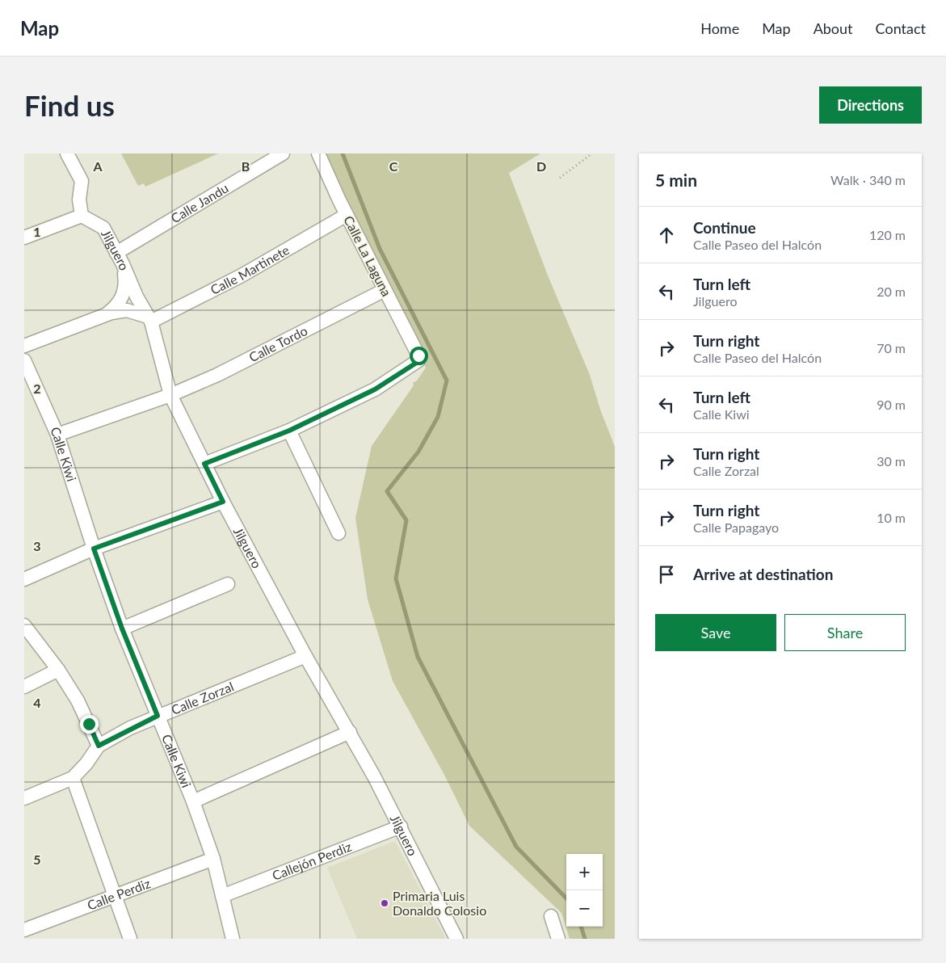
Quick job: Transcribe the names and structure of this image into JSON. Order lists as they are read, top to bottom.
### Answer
{
  "streets": {
    "street": [
      "Calle Jandu",
      "Jilguero",
      "Calle La Laguna",
      "Calle Martinete",
      "Calle Tordo",
      "Calle Kiwi",
      "Calle Zorzal",
      "Callejón Perdiz",
      "Calle Perdiz"
    ]
  },
  "crossings": [
    ["Calle Jandu", "Jilguero"],
    ["Jilguero", "Calle Martinete"],
    ["Jilguero", "Calle Tordo"],
    ["Jilguero", "Calle Zorzal"],
    ["Jilguero", "Callejón Perdiz"],
    ["Calle La Laguna", "Calle Martinete"],
    ["Calle La Laguna", "Calle Tordo"],
    ["Calle Tordo", "Calle Kiwi"],
    ["Calle Kiwi", "Calle Zorzal"],
    ["Calle Kiwi", "Callejón Perdiz"],
    ["Calle Kiwi", "Calle Perdiz"]
  ],
  "places": ["Primaria Luis Donaldo Colosio"],
  "page": {
    "header": "Map",
    "nav": [
      "Home",
      "Map",
      "About",
      "Contact"
    ],
    "buttons": [
      "Directions",
      ["Save", "Share"]
    ],
    "title": "Find us",
    "heading": ["5 min", "Walk · 340 m"],
    "list": [
      ["Continue", "Calle Paseo del Halcón", "120 m"],
      ["Turn left", "Jilguero", "20 m"],
      ["Turn right", "Calle Paseo del Halcón", "70 m"],
      ["Turn left", "Calle Kiwi", "90 m"],
      ["Turn right", "Calle Zorzal", "30 m"],
      ["Turn right", "Calle Papagayo", "10 m"],
      "Arrive at destination"
    ],
    "map_buttons": ["+", "−"]
  },
  "grid": {
    "columns": [
      "A",
      "B",
      "C",
      "D"
    ],
    "rows": [
      "1",
      "2",
      "3",
      "4",
      "5"
    ]
  }
}
